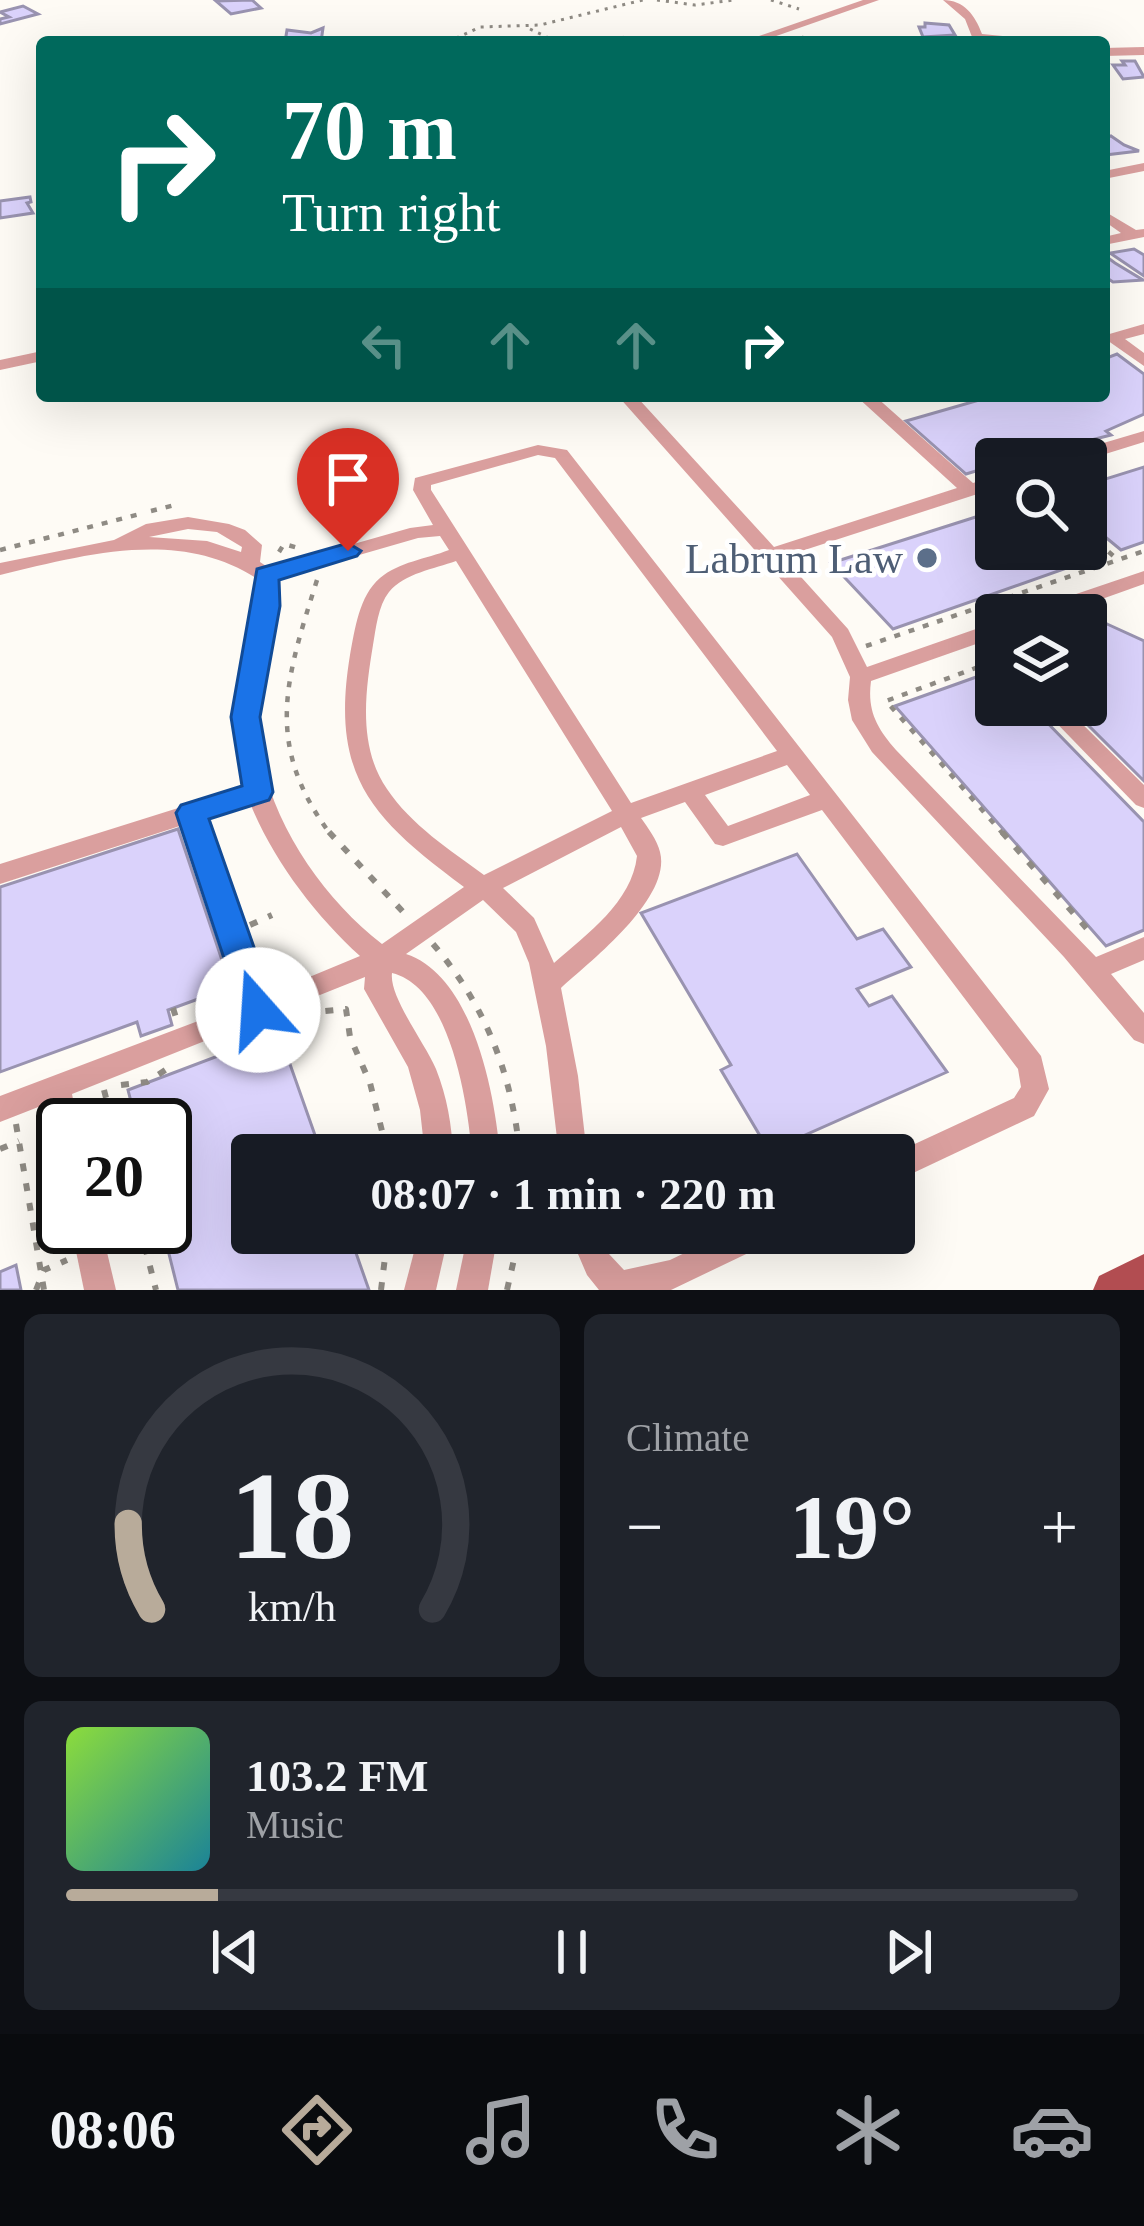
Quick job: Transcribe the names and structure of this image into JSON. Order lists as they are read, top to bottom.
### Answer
{
  "places": ["Labrum Law"],
  "page": {
    "turn": ["70 m", "Turn right"],
    "limit": "20",
    "trip": "08:07 · 1 min · 220 m",
    "tile": "Climate",
    "heat": ["−", "19°", "+"],
    "song": ["103.2 FM", "Music"],
    "tabs": "08:06",
    "gauge": ["18", "km/h"]
  }
}
